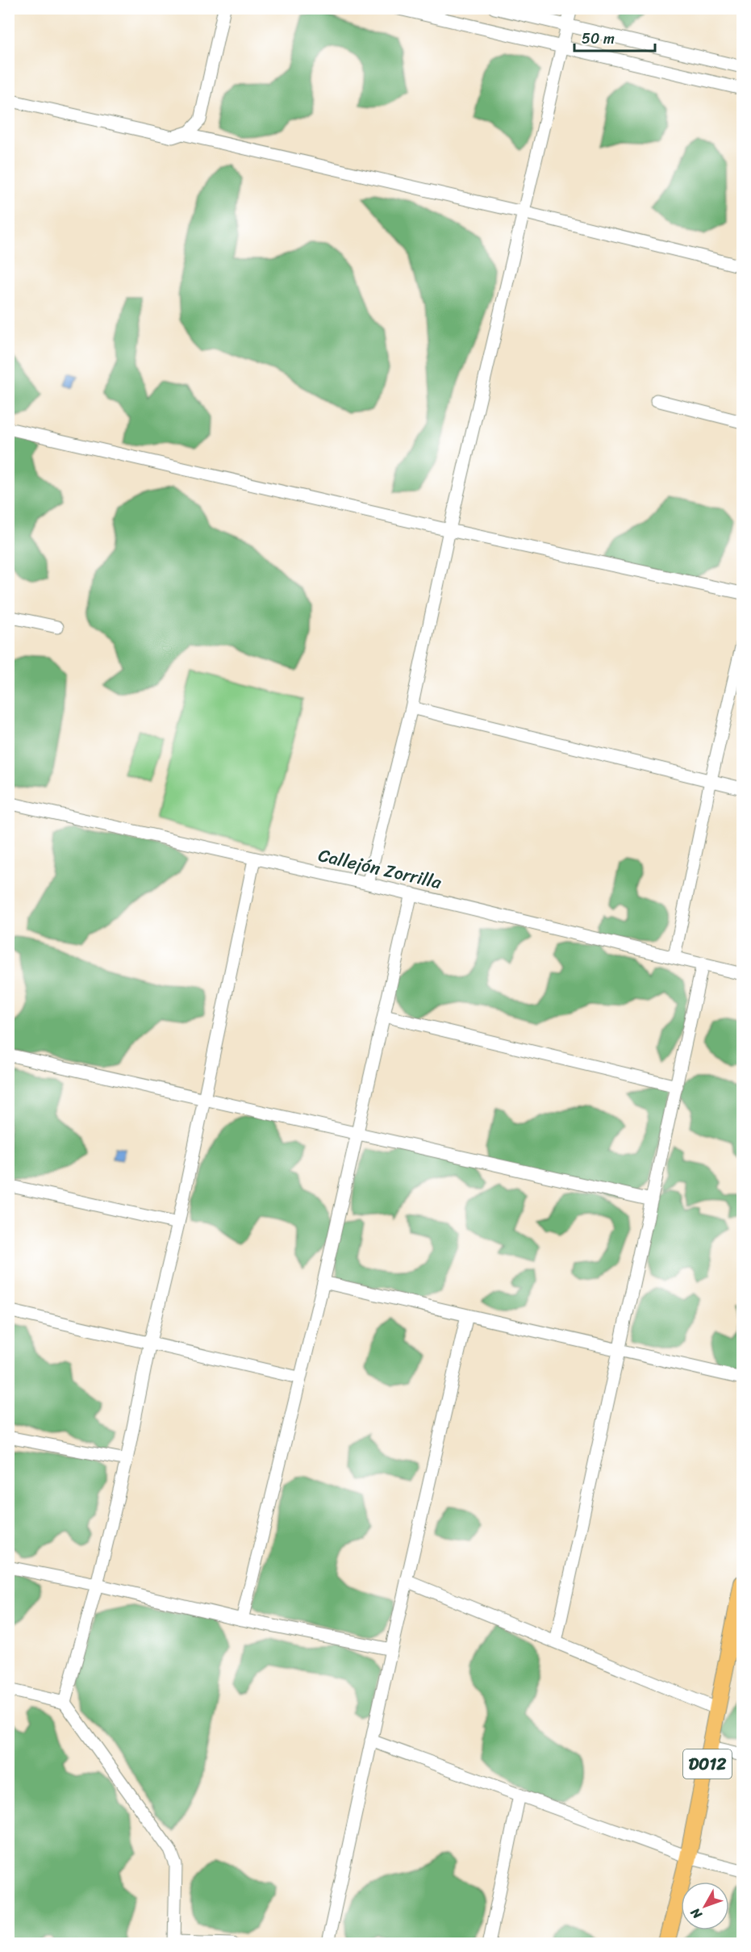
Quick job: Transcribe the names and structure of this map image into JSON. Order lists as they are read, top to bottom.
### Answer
{
  "streets": {
    "main road": ["D012"],
    "street": ["Callejón Zorrilla"]
  },
  "scale_bar": "50 m",
  "north": "bottom left"
}
